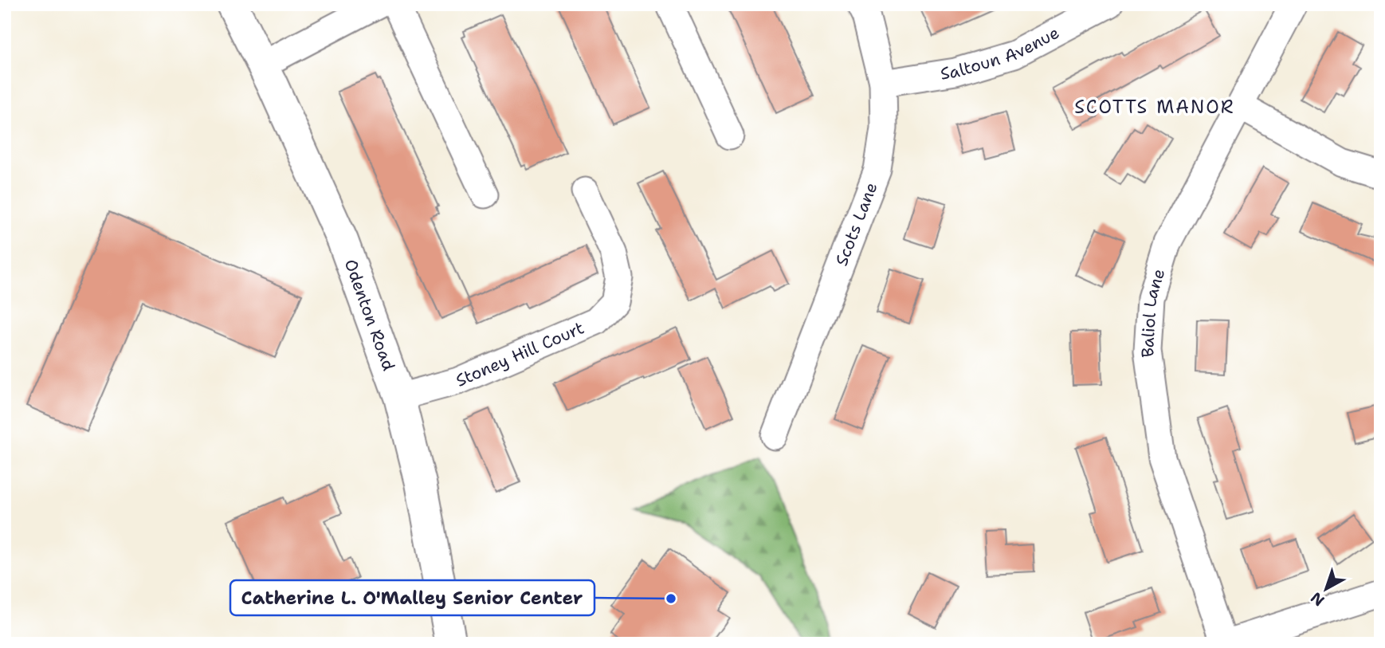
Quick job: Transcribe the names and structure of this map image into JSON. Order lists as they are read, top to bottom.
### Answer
{
  "streets": {
    "street": [
      "Saltoun Avenue",
      "Scots Lane",
      "Baliol Lane",
      "Odenton Road",
      "Stoney Hill Court"
    ]
  },
  "crossings": [
    ["Saltoun Avenue", "Scots Lane"],
    ["Odenton Road", "Stoney Hill Court"]
  ],
  "districts": ["SCOTTS MANOR"],
  "places": ["Catherine L. O'Malley Senior Center"],
  "north": "bottom left"
}
